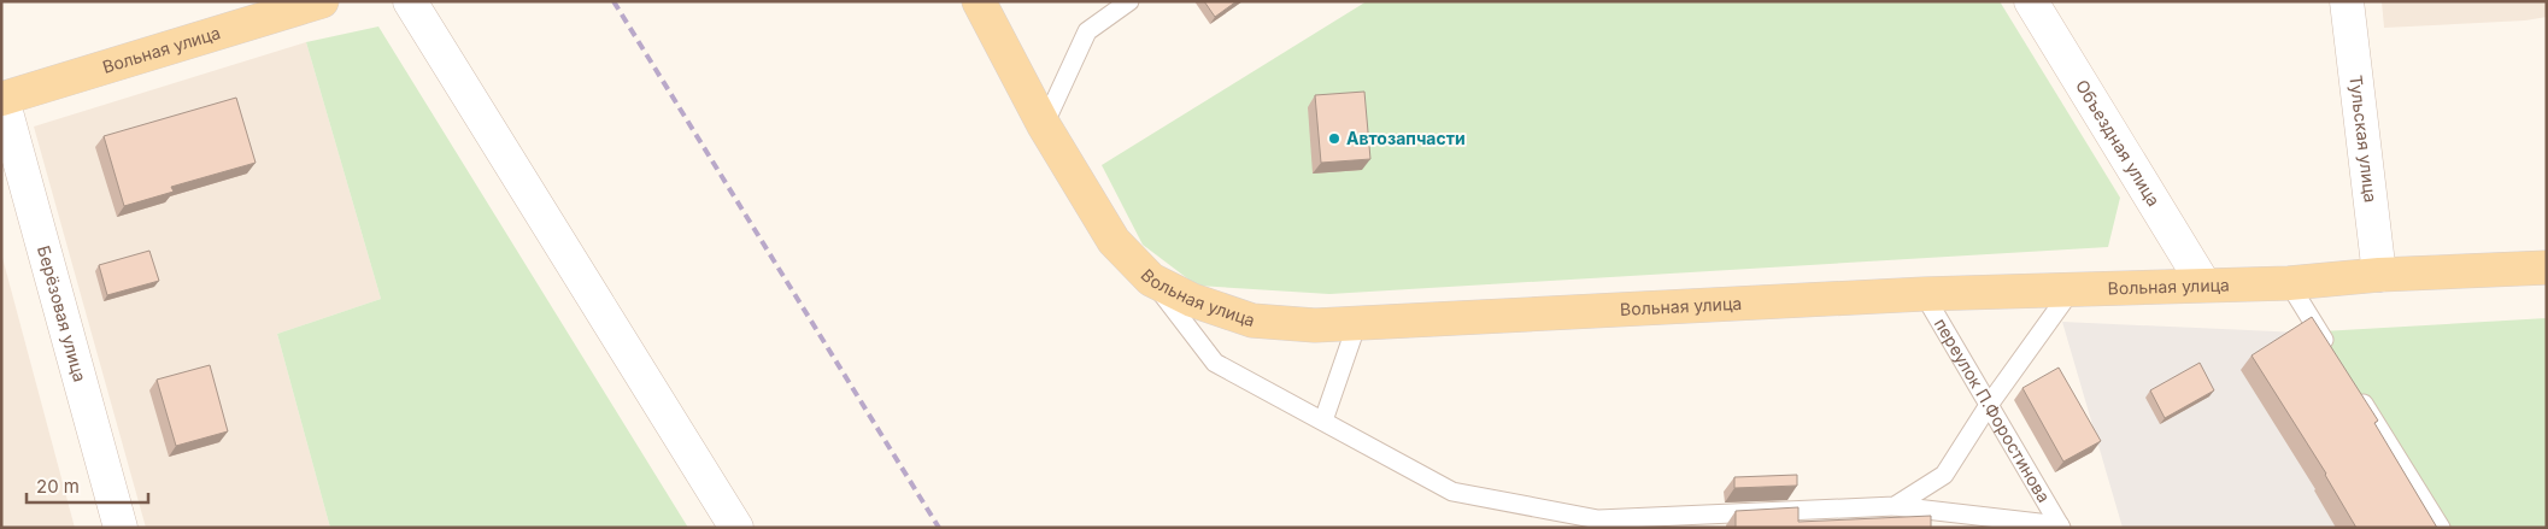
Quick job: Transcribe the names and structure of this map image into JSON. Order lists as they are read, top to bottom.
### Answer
{
  "streets": {
    "main road": ["Вольная улица"],
    "street": ["Тульская улица", "Объездная улица", "Берёзовая улица"],
    "lane": ["переулок П.Форостинова"]
  },
  "crossings": [
    ["Вольная улица", "Тульская улица"],
    ["Вольная улица", "Объездная улица"],
    ["Вольная улица", "Берёзовая улица"],
    ["Вольная улица", "переулок П.Форостинова"]
  ],
  "places": ["Автозапчасти"],
  "scale_bar": "20 m"
}
